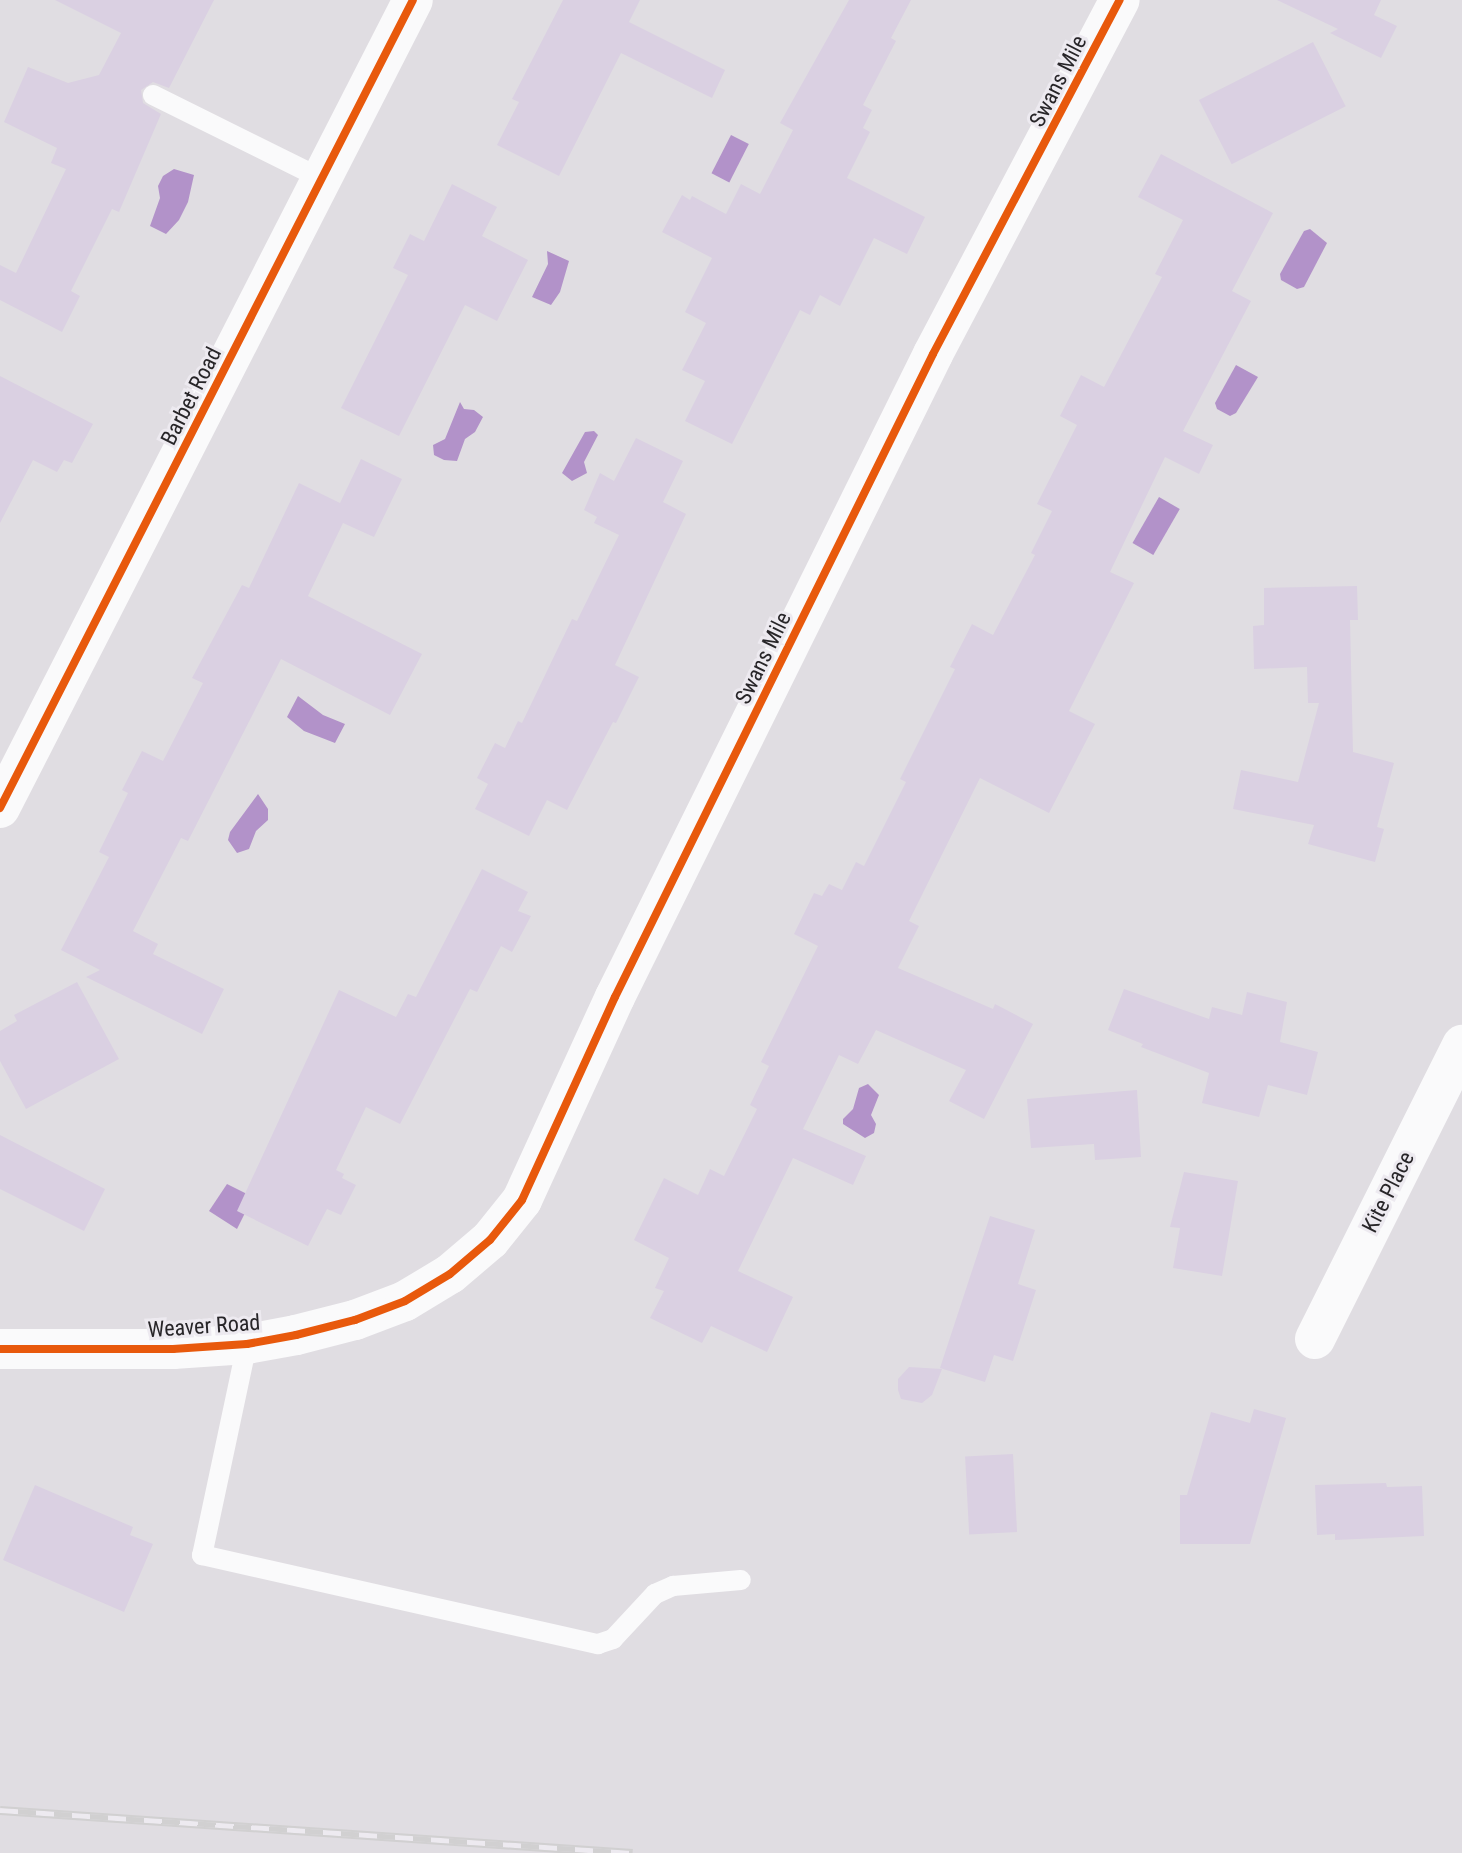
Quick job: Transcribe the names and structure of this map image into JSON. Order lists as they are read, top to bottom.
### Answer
{
  "streets": {
    "street": [
      "Swans Mile",
      "Barbet Road",
      "Kite Place",
      "Weaver Road"
    ]
  },
  "crossings": [
    ["Swans Mile", "Weaver Road"]
  ]
}
